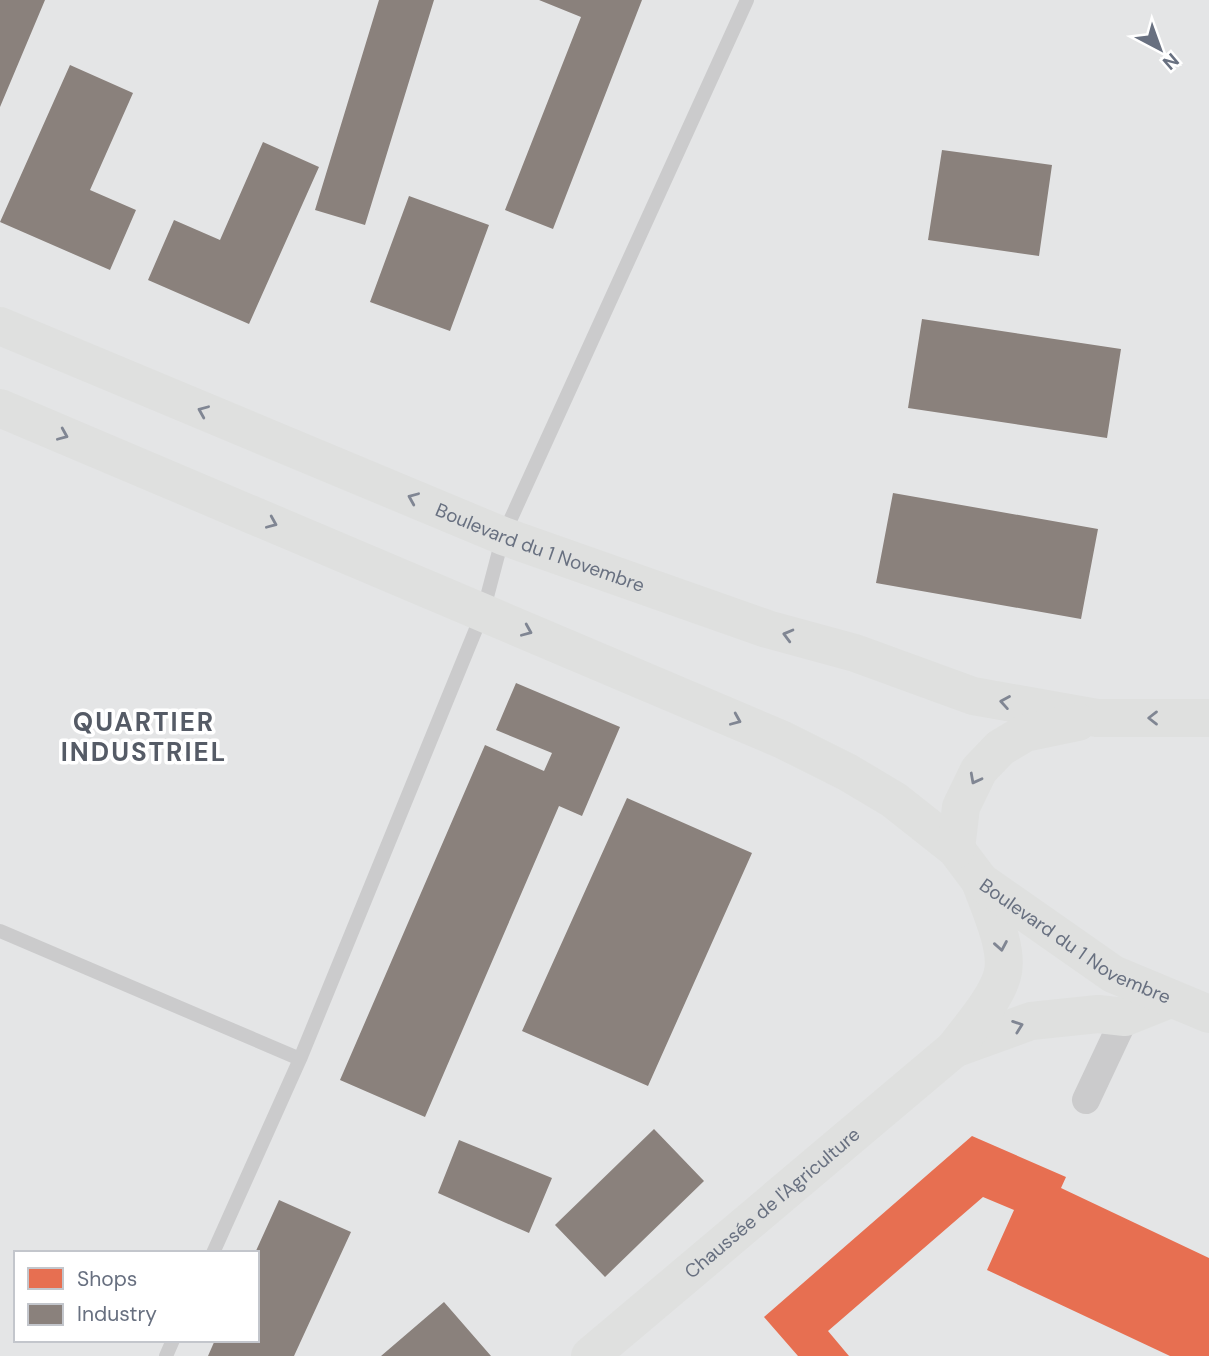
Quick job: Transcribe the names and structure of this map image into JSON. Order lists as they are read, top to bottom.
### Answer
{
  "streets": {
    "main road": ["Boulevard du 1 Novembre", "Chaussée de l'Agriculture"]
  },
  "crossings": [
    ["Boulevard du 1 Novembre", "Chaussée de l'Agriculture"]
  ],
  "districts": ["QUARTIER INDUSTRIEL"],
  "legend": ["Shops", "Industry"],
  "north": "bottom right"
}
